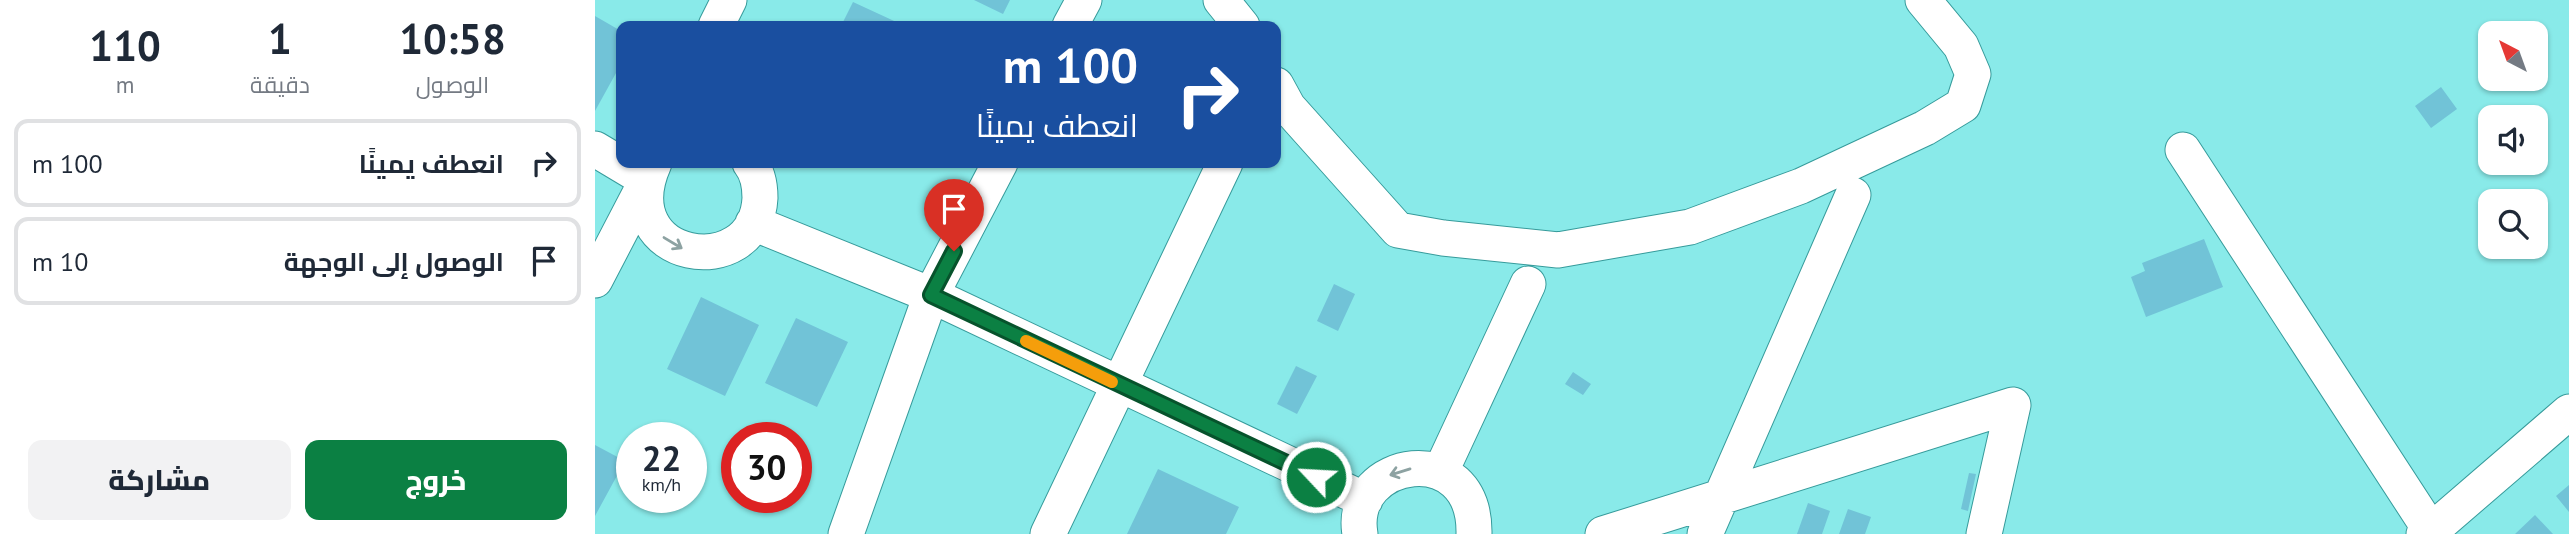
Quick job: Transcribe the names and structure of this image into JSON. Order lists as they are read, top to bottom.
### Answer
{
  "north": "top left",
  "page": {
    "eta": [
      "10:58",
      "الوصول",
      "1",
      "دقيقة",
      "110",
      "m"
    ],
    "turn": ["100 m", "انعطف يمينًا"],
    "list": [
      {
        "name": "انعطف يمينًا",
        "value": "100 m"
      },
      {
        "name": "الوصول إلى الوجهة",
        "value": "10 m"
      }
    ],
    "speed": "22 km/h",
    "limit": "30",
    "buttons": ["خروج", "مشاركة"]
  }
}
